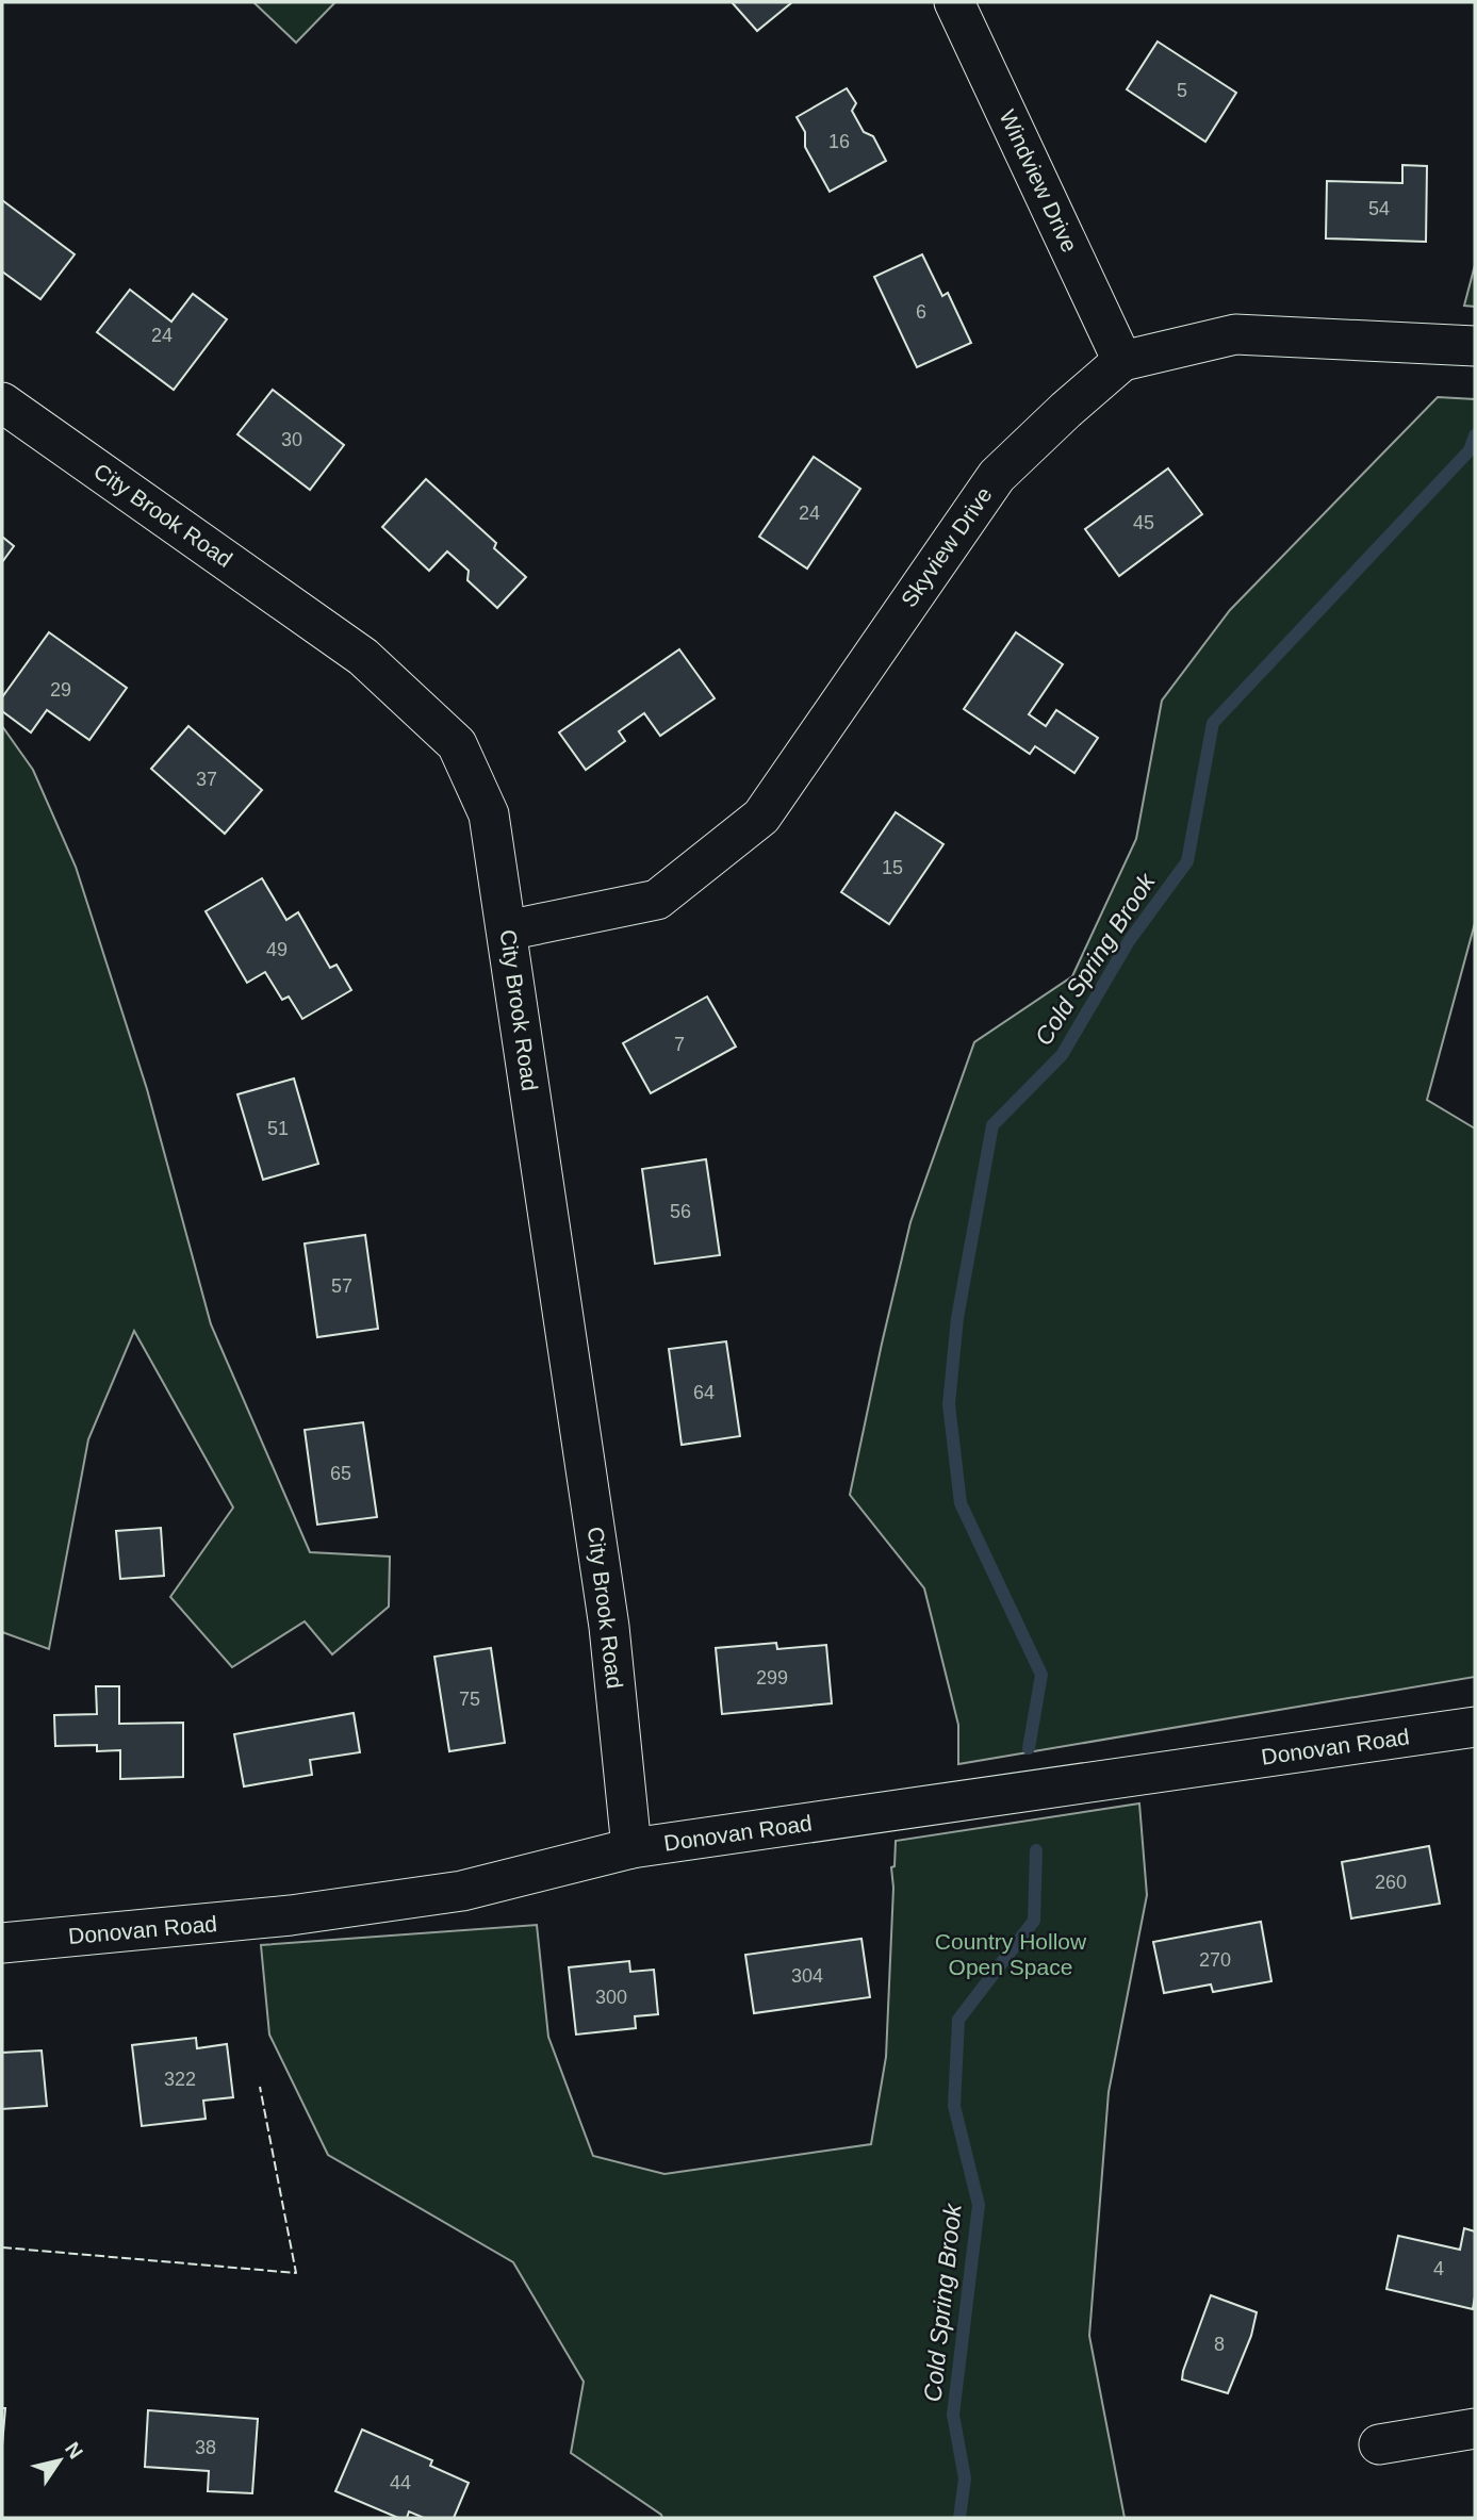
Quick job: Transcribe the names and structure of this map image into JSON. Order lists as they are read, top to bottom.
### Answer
{
  "streets": {
    "street": [
      "Windview Drive",
      "City Brook Road",
      "Skyview Drive",
      "Donovan Road"
    ]
  },
  "crossings": [
    ["Windview Drive", "Skyview Drive"],
    ["City Brook Road", "Skyview Drive"],
    ["City Brook Road", "Donovan Road"]
  ],
  "water": ["Cold Spring Brook"],
  "parks": ["Country Hollow Open Space"],
  "house_numbers": [
    "5",
    "16",
    "54",
    "6",
    "24",
    "30",
    "24",
    "45",
    "29",
    "37",
    "15",
    "49",
    "7",
    "51",
    "56",
    "57",
    "64",
    "65",
    "299",
    "75",
    "260",
    "270",
    "304",
    "300",
    "322",
    "4",
    "8",
    "38",
    "44"
  ],
  "north": "top right"
}
